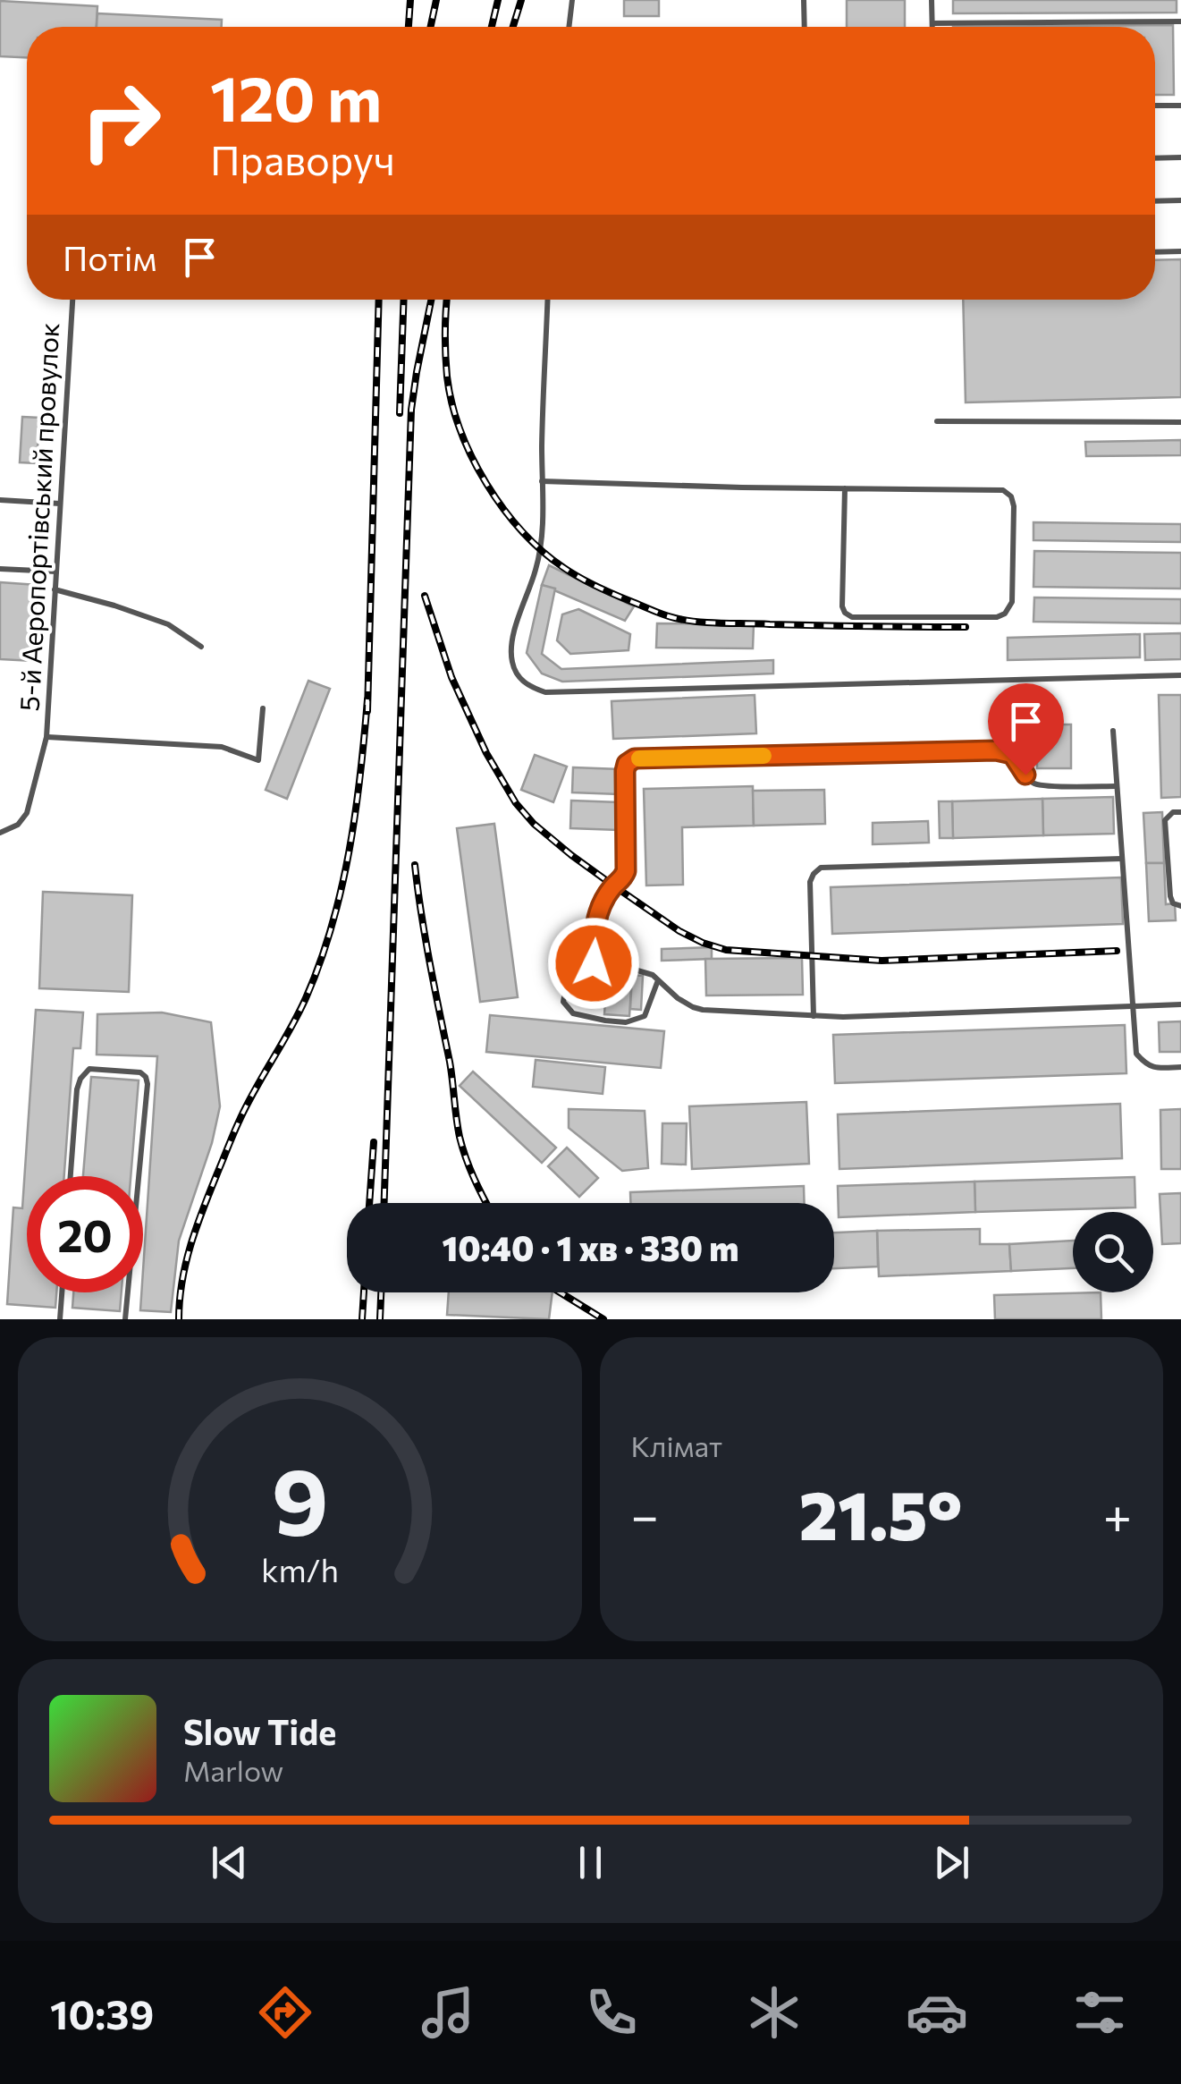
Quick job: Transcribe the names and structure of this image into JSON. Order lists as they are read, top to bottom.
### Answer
{
  "streets": {
    "lane": ["5-й Аеропортівський провулок"]
  },
  "page": {
    "turn": ["120 m", "Праворуч"],
    "then": "Потім",
    "limit": "20",
    "trip": "10:40 · 1 хв · 330 m",
    "tile": "Клімат",
    "heat": ["−", "21.5°", "+"],
    "song": ["Slow Tide", "Marlow"],
    "tabs": "10:39",
    "gauge": ["9", "km/h"]
  }
}
